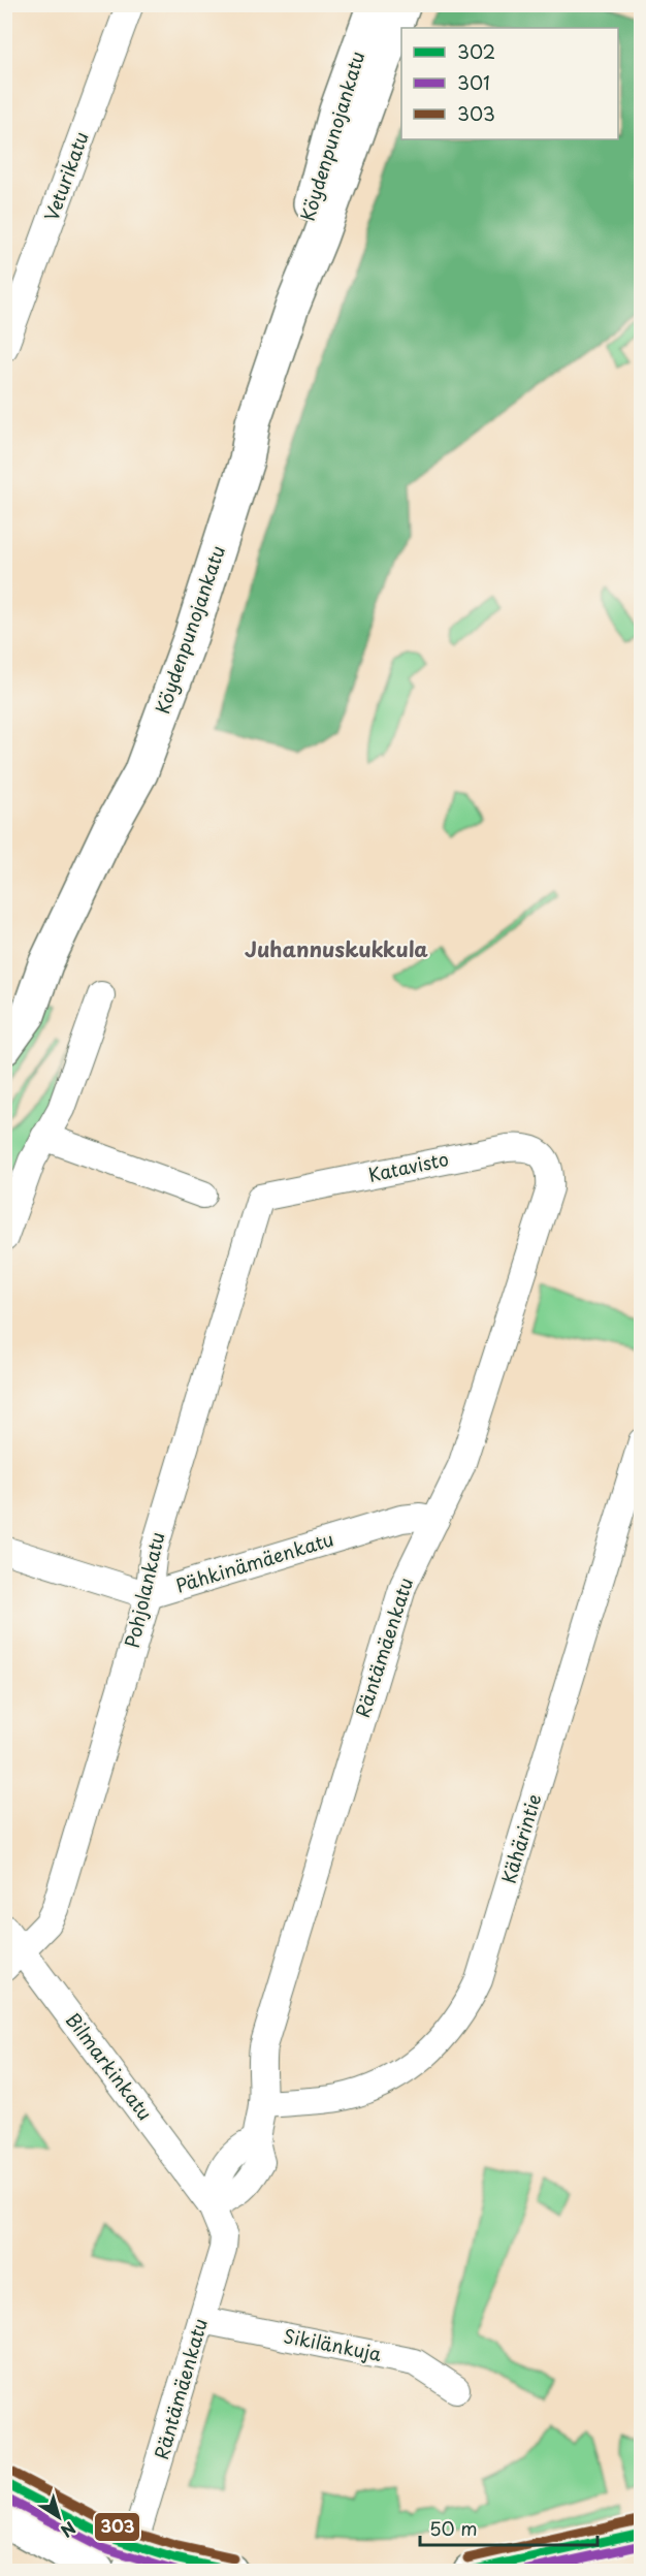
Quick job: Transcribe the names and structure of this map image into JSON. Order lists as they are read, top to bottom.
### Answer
{
  "streets": {
    "main road": ["Köydenpunojankatu"],
    "street": [
      "Veturikatu",
      "Katavisto",
      "Pähkinämäenkatu",
      "Pohjolankatu",
      "Räntämäenkatu",
      "Kähärintie",
      "Bilmarkinkatu",
      "Sikilänkuja"
    ]
  },
  "crossings": [
    ["Katavisto", "Pohjolankatu"],
    ["Katavisto", "Räntämäenkatu"],
    ["Pähkinämäenkatu", "Pohjolankatu"],
    ["Pähkinämäenkatu", "Räntämäenkatu"],
    ["Pohjolankatu", "Bilmarkinkatu"],
    ["Räntämäenkatu", "Kähärintie"],
    ["Räntämäenkatu", "Bilmarkinkatu"],
    ["Räntämäenkatu", "Sikilänkuja"]
  ],
  "districts": ["Juhannuskukkula"],
  "lines": ["transit line 303", "transit line 302", "transit line 301"],
  "legend": ["302", "301", "303"],
  "scale_bar": "50 m",
  "north": "bottom right"
}
